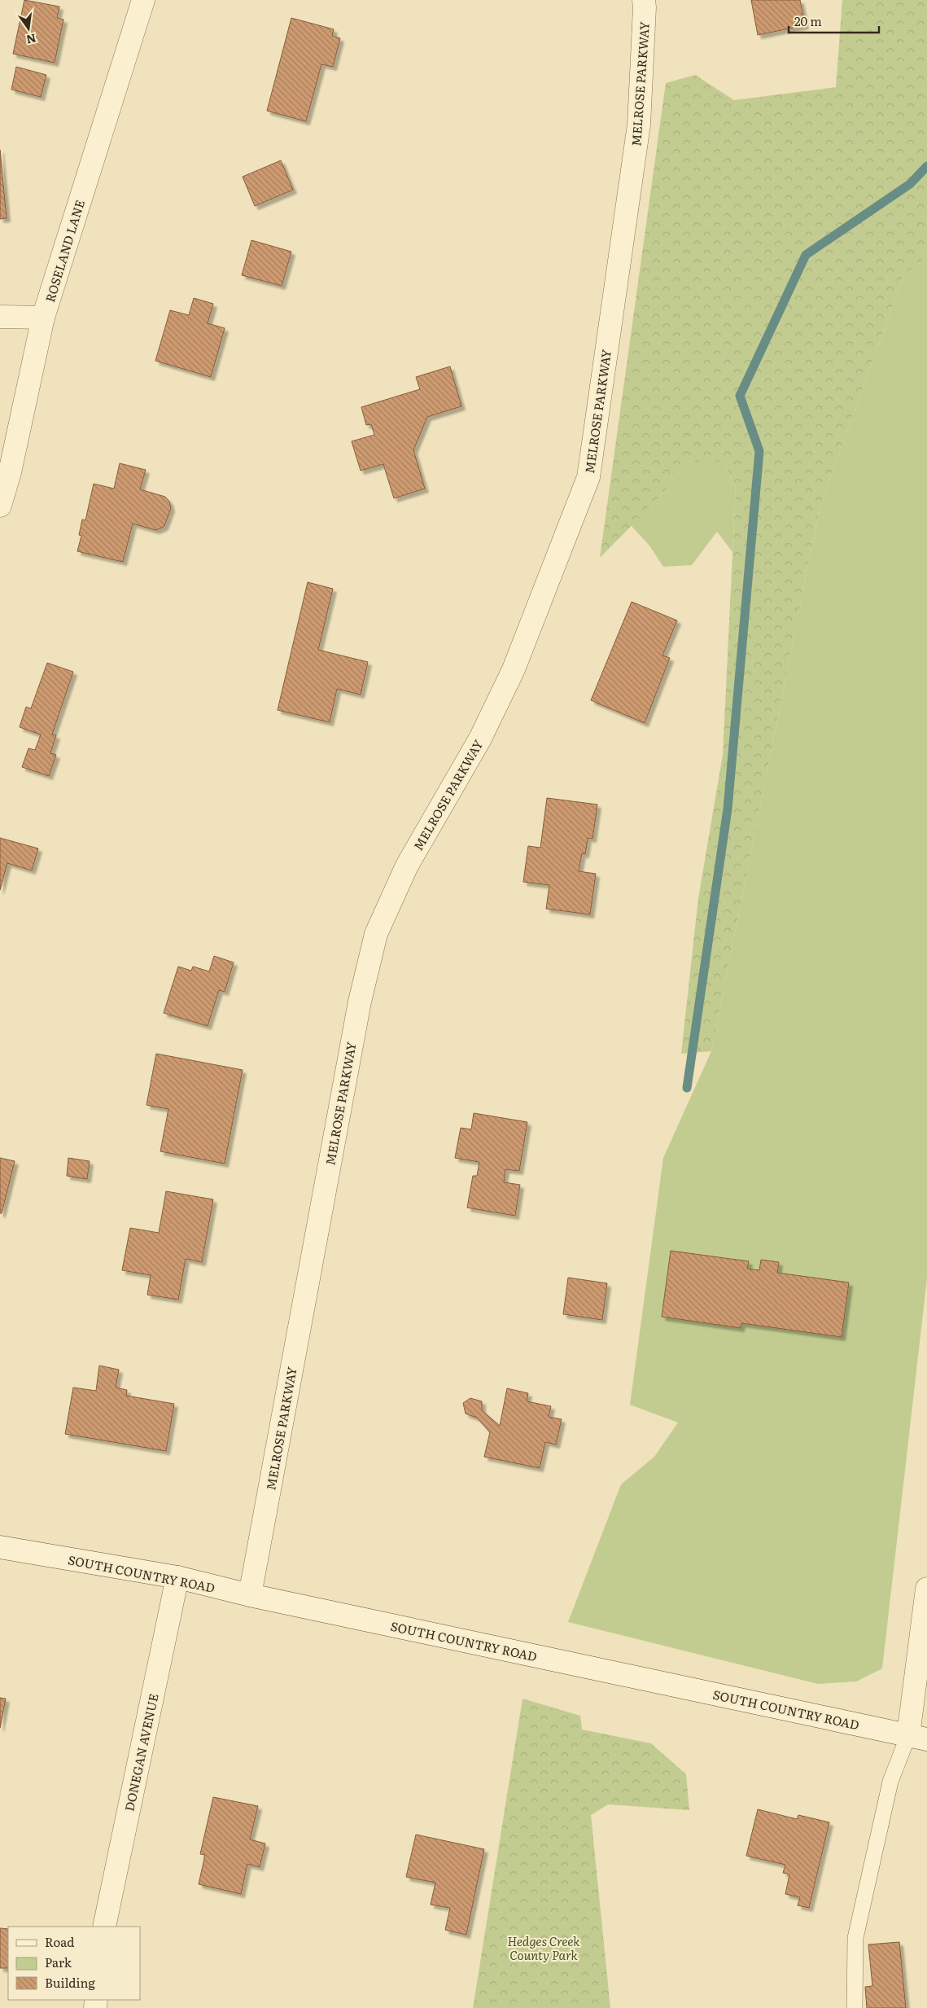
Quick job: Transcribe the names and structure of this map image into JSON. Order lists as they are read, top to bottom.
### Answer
{
  "streets": {
    "street": [
      "MELROSE PARKWAY",
      "ROSELAND LANE",
      "SOUTH COUNTRY ROAD",
      "DONEGAN AVENUE"
    ]
  },
  "crossings": [
    ["MELROSE PARKWAY", "SOUTH COUNTRY ROAD"],
    ["SOUTH COUNTRY ROAD", "DONEGAN AVENUE"]
  ],
  "parks": ["Hedges Creek County Park"],
  "legend": ["Road", "Park", "Building"],
  "scale_bar": "20 m",
  "north": "bottom"
}
